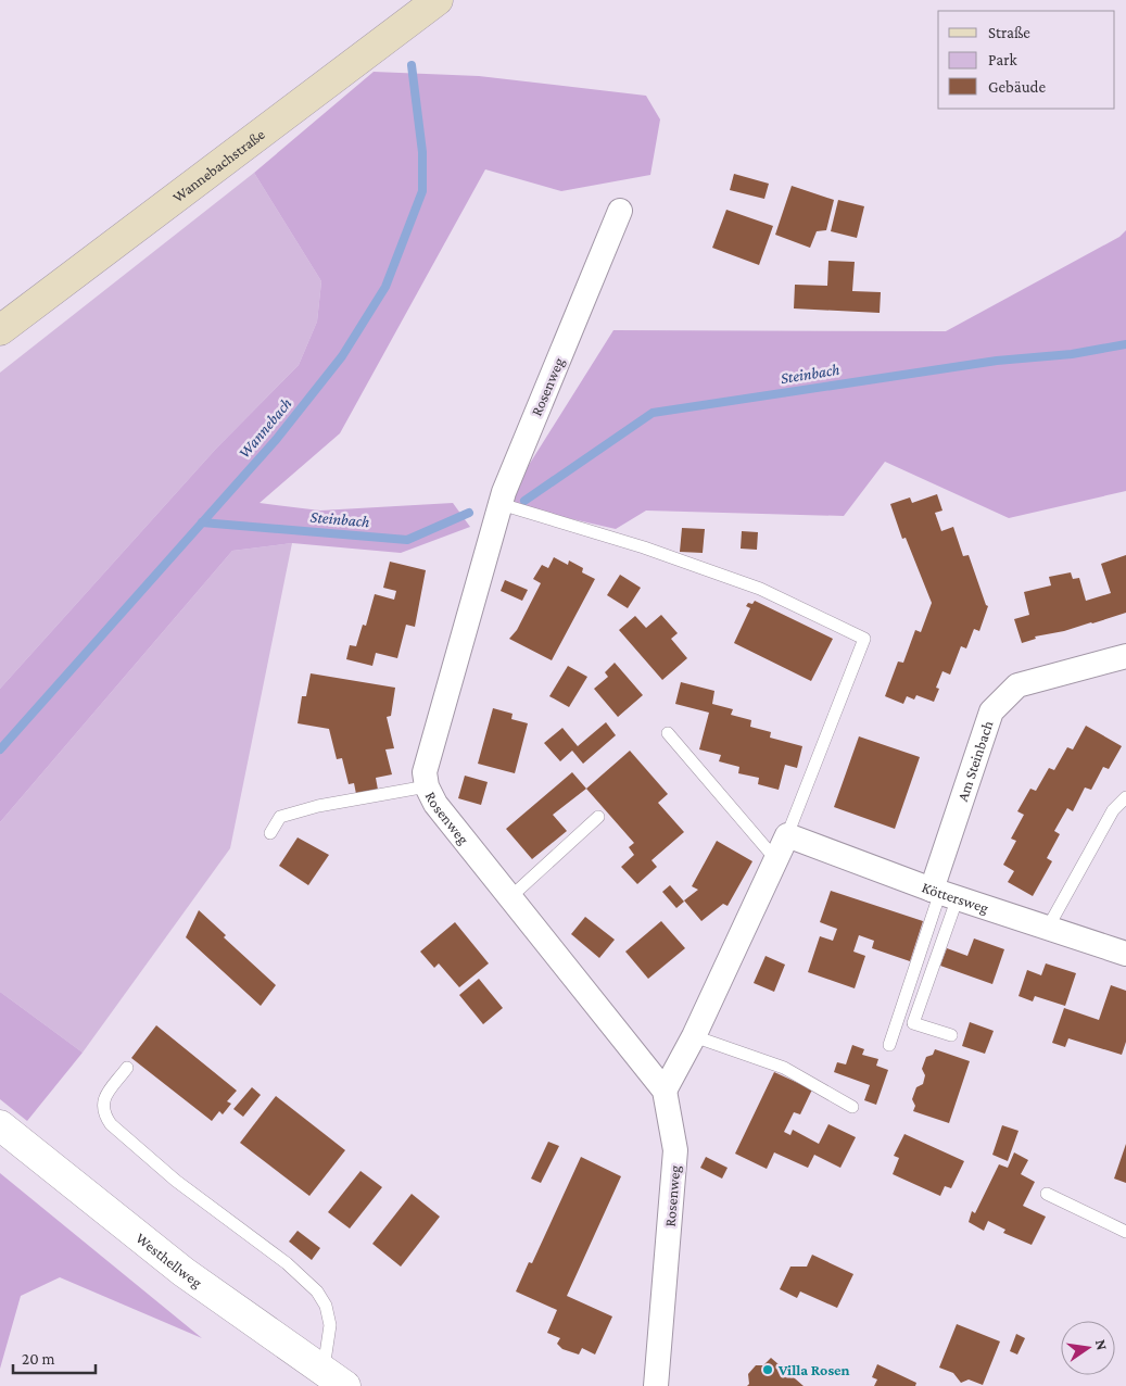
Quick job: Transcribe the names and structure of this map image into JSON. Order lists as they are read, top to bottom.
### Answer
{
  "streets": {
    "main road": ["Wannebachstraße"],
    "street": [
      "Rosenweg",
      "Am Steinbach",
      "Köttersweg",
      "Westhellweg"
    ]
  },
  "crossings": [
    ["Am Steinbach", "Köttersweg"]
  ],
  "water": ["Steinbach", "Wannebach"],
  "places": ["Villa Rosen"],
  "legend": ["Straße", "Park", "Gebäude"],
  "scale_bar": "20 m",
  "north": "right"
}
